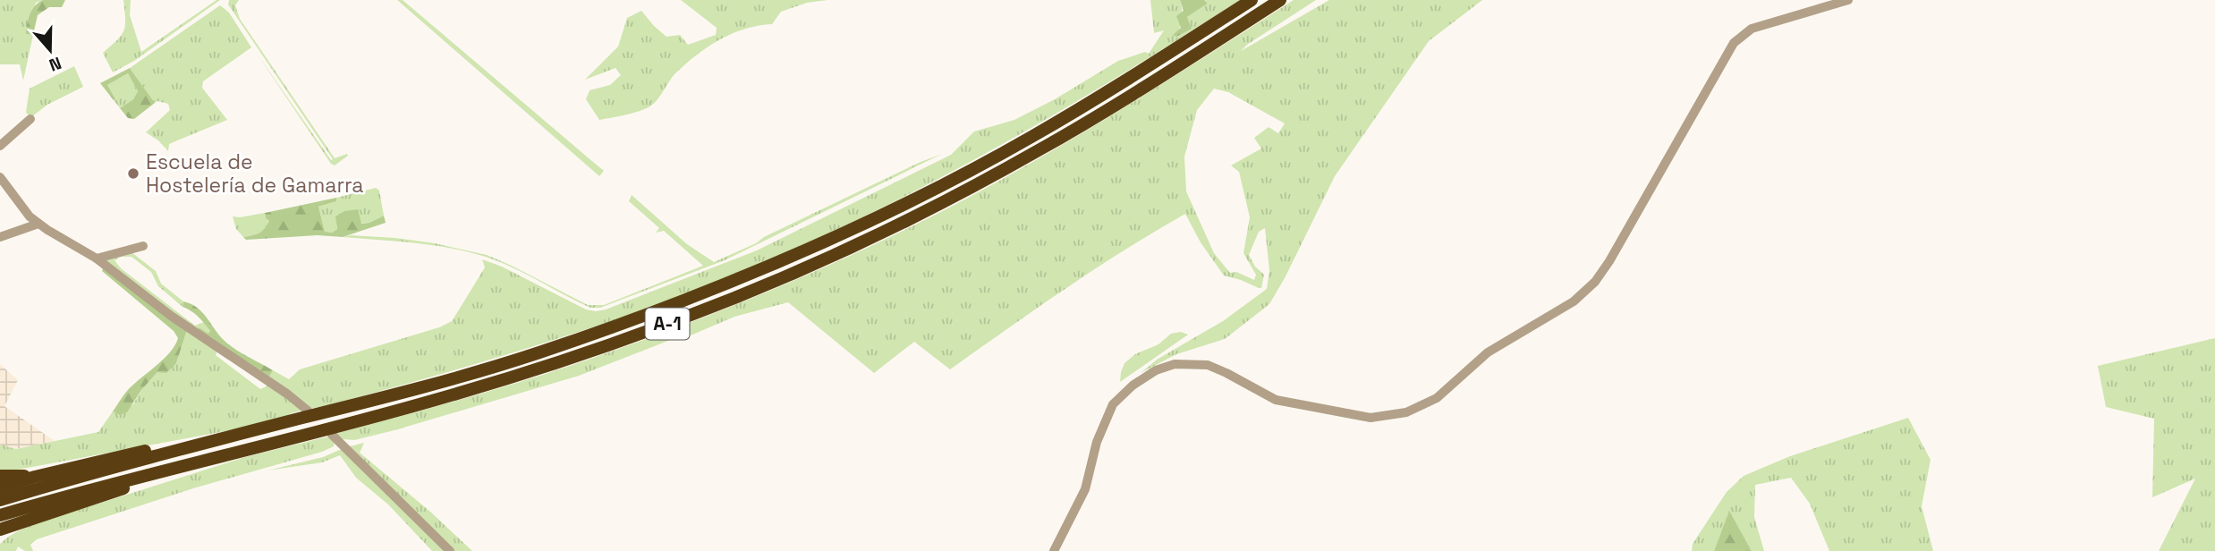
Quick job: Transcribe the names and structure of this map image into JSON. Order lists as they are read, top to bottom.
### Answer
{
  "streets": {
    "highway": ["A-1"]
  },
  "places": ["Escuela de Hostelería de Gamarra"],
  "north": "bottom"
}
